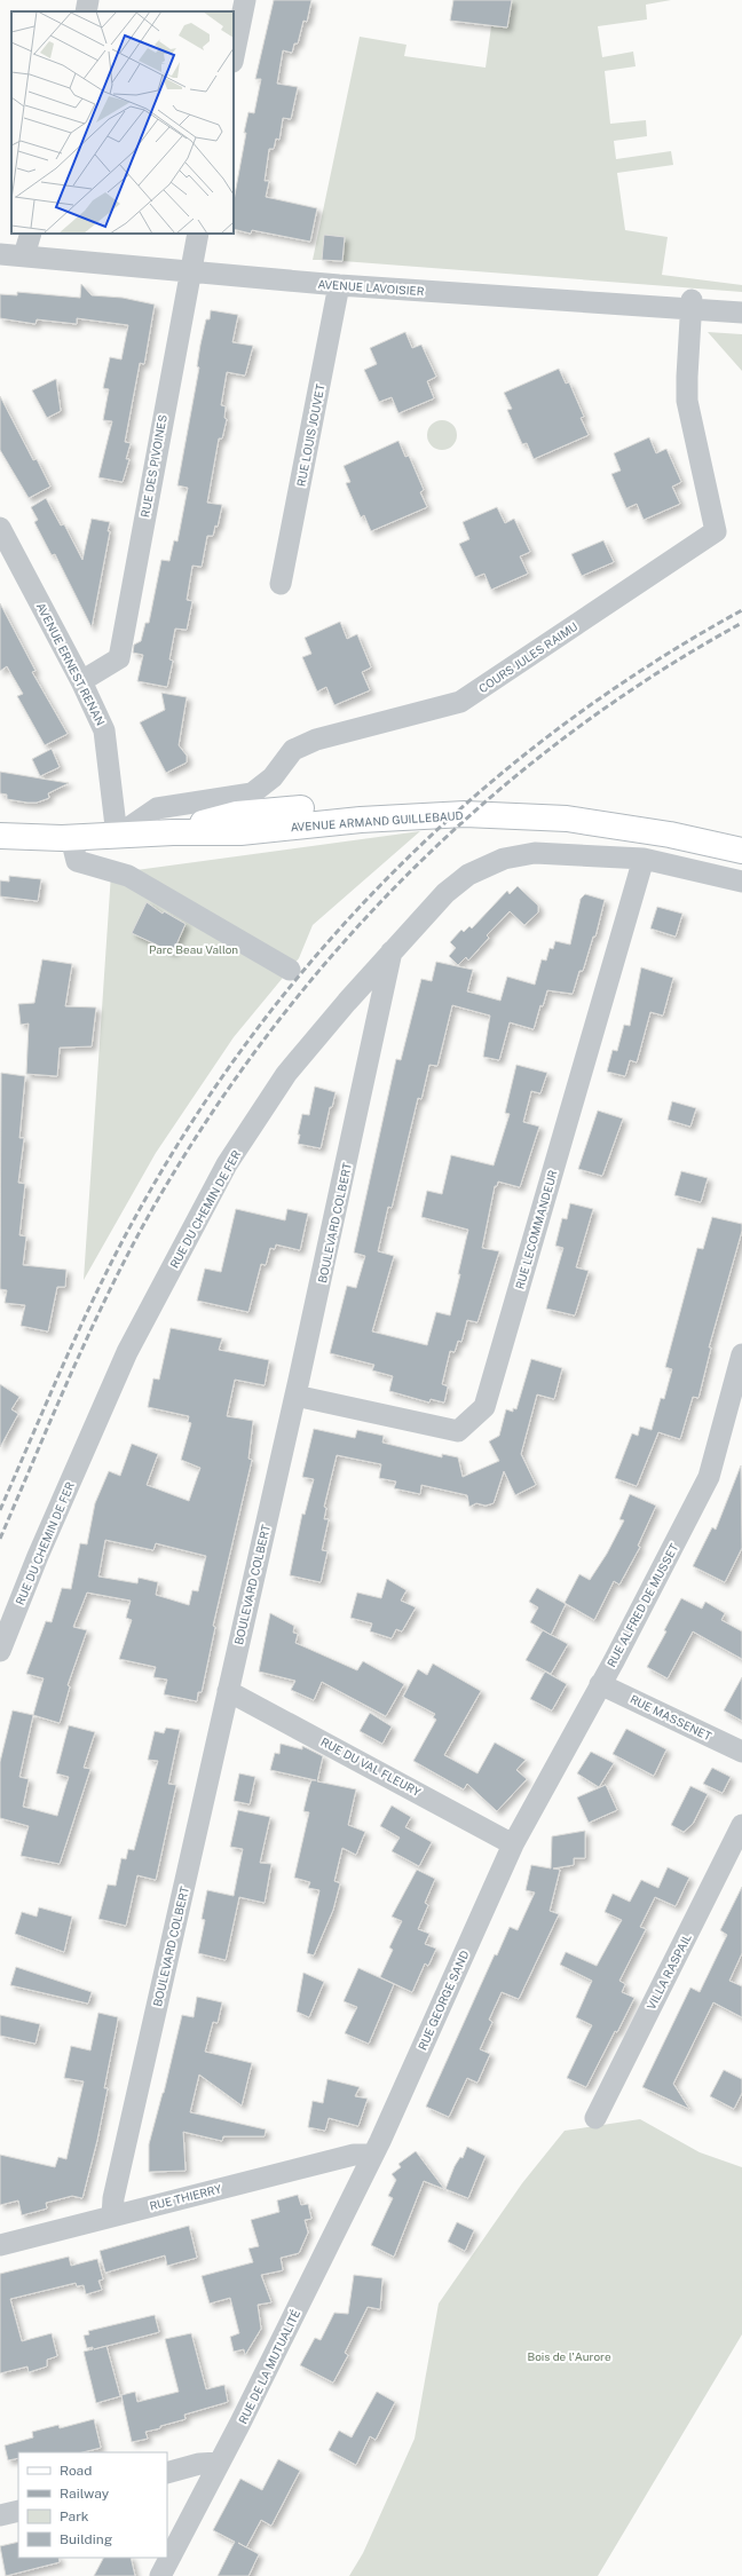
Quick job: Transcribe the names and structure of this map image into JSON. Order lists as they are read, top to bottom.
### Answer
{
  "streets": {
    "street": [
      "AVENUE LAVOISIER",
      "RUE LOUIS JOUVET",
      "RUE DES PIVOINES",
      "COURS JULES RAIMU",
      "AVENUE ERNEST RENAN",
      "AVENUE ARMAND GUILLEBAUD",
      "RUE DU CHEMIN DE FER",
      "BOULEVARD COLBERT",
      "RUE LECOMMANDEUR",
      "RUE ALFRED DE MUSSET",
      "RUE MASSENET",
      "RUE DU VAL FLEURY",
      "VILLA RASPAIL",
      "RUE GEORGE SAND",
      "RUE THIERRY",
      "RUE DE LA MUTUALITÉ"
    ]
  },
  "crossings": [
    ["AVENUE LAVOISIER", "RUE LOUIS JOUVET"],
    ["AVENUE LAVOISIER", "RUE DES PIVOINES"],
    ["AVENUE LAVOISIER", "COURS JULES RAIMU"],
    ["RUE DES PIVOINES", "AVENUE ERNEST RENAN"],
    ["COURS JULES RAIMU", "AVENUE ERNEST RENAN"],
    ["COURS JULES RAIMU", "AVENUE ARMAND GUILLEBAUD"],
    ["AVENUE ERNEST RENAN", "AVENUE ARMAND GUILLEBAUD"],
    ["RUE DU CHEMIN DE FER", "BOULEVARD COLBERT"],
    ["RUE DU CHEMIN DE FER", "RUE LECOMMANDEUR"],
    ["BOULEVARD COLBERT", "RUE LECOMMANDEUR"],
    ["BOULEVARD COLBERT", "RUE DU VAL FLEURY"],
    ["BOULEVARD COLBERT", "RUE THIERRY"],
    ["RUE ALFRED DE MUSSET", "RUE MASSENET"],
    ["RUE ALFRED DE MUSSET", "RUE DU VAL FLEURY"],
    ["RUE ALFRED DE MUSSET", "RUE GEORGE SAND"],
    ["RUE DU VAL FLEURY", "RUE GEORGE SAND"],
    ["RUE GEORGE SAND", "RUE THIERRY"],
    ["RUE GEORGE SAND", "RUE DE LA MUTUALITÉ"],
    ["RUE THIERRY", "RUE DE LA MUTUALITÉ"]
  ],
  "parks": ["Parc Beau Vallon", "Bois de l'Aurore"],
  "legend": [
    "Road",
    "Railway",
    "Park",
    "Building"
  ]
}
